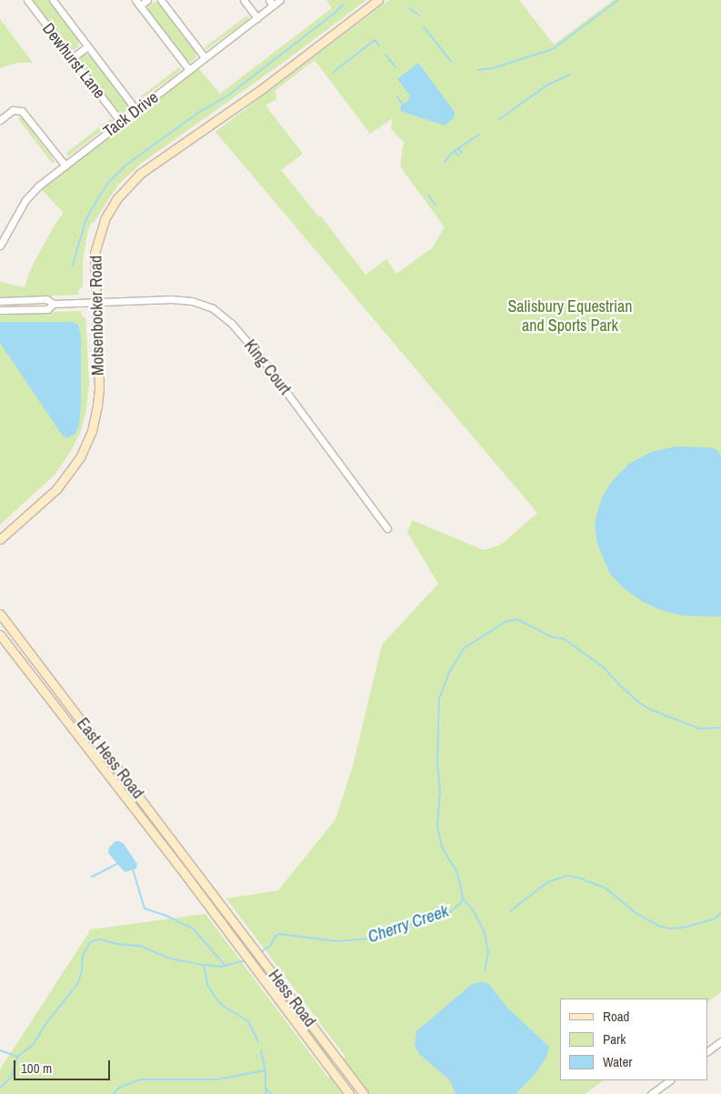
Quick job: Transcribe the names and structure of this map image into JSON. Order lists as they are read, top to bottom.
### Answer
{
  "streets": {
    "main road": ["Motsenbocker Road", "East Hess Road", "Hess Road"],
    "street": ["Dewhurst Lane", "Tack Drive", "King Court"]
  },
  "crossings": [
    ["Dewhurst Lane", "Tack Drive"],
    ["Motsenbocker Road", "King Court"],
    ["East Hess Road", "Hess Road"]
  ],
  "water": ["Cherry Creek"],
  "parks": ["Salisbury Equestrian and Sports Park"],
  "legend": ["Road", "Park", "Water"],
  "scale_bar": "100 m"
}
